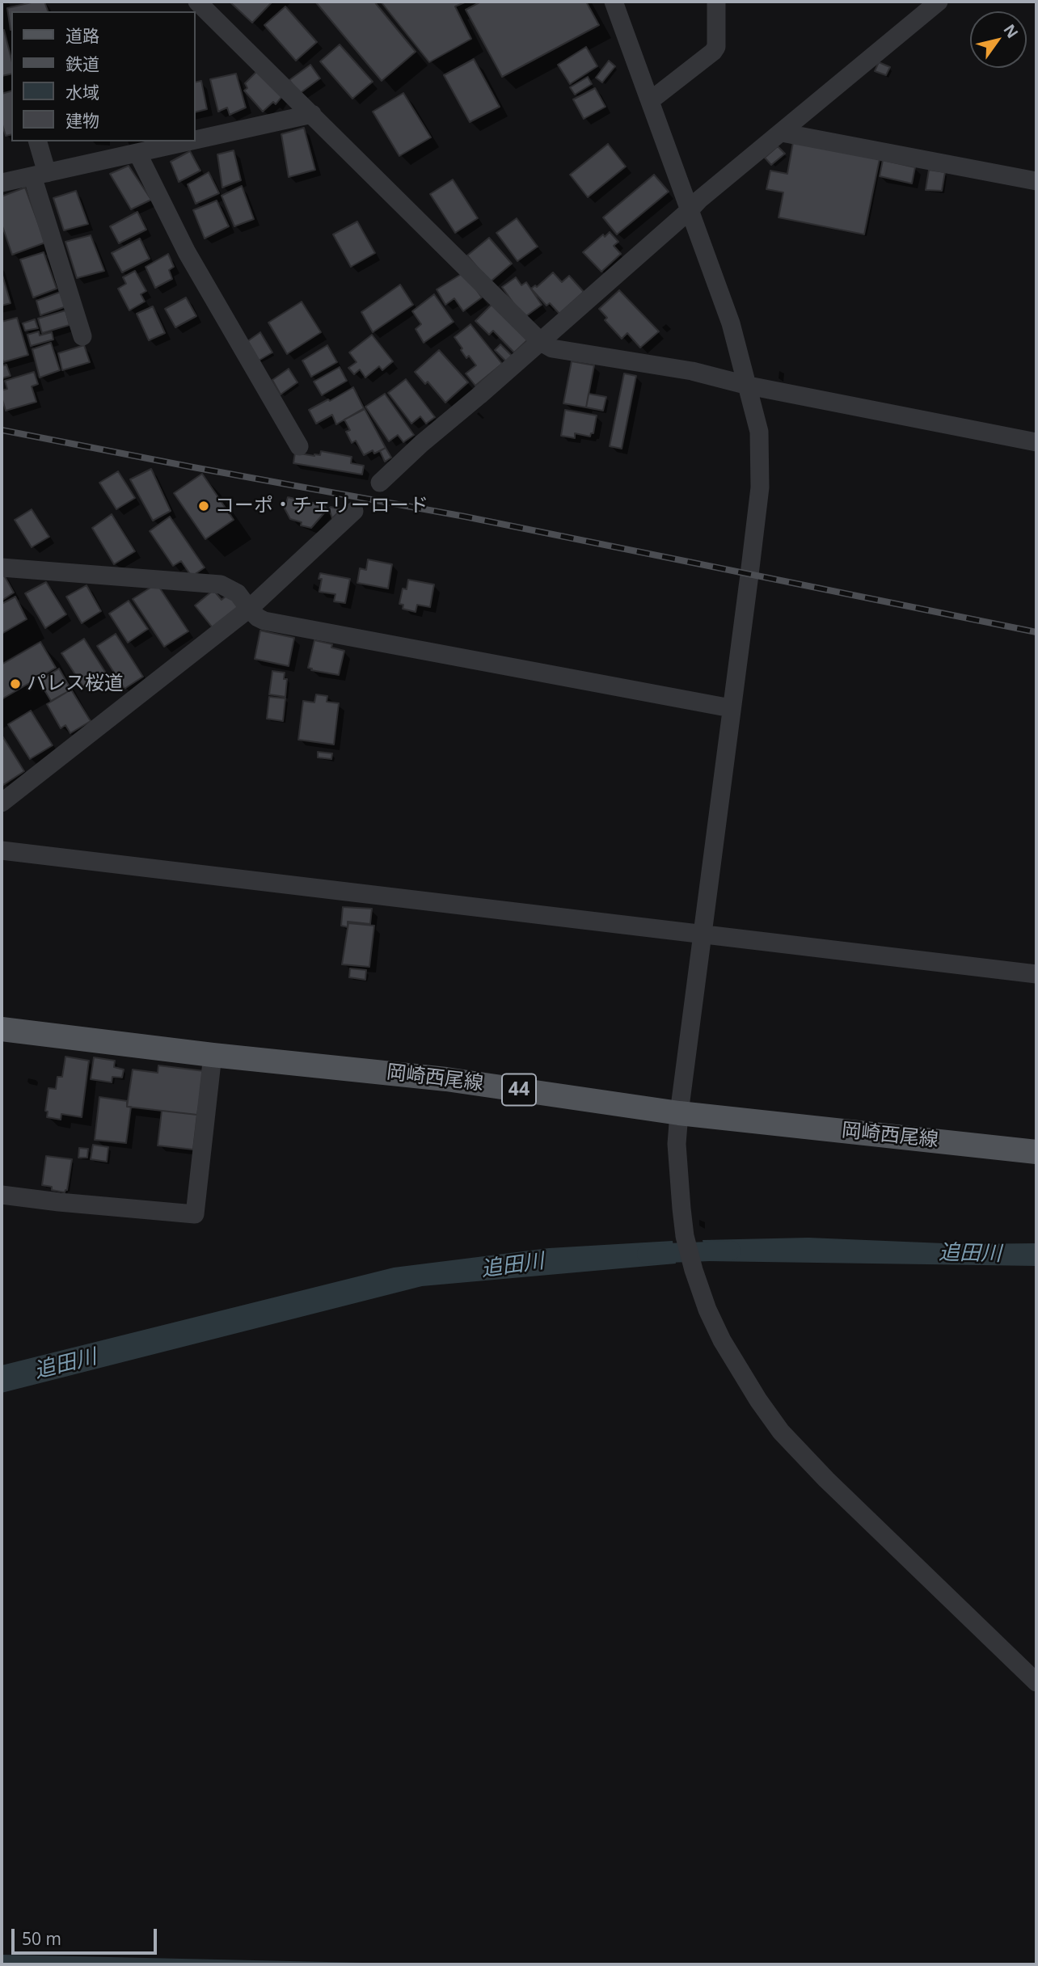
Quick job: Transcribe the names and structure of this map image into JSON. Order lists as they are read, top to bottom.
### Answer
{
  "streets": {
    "main road": ["岡崎西尾線", "44"]
  },
  "water": ["追田川"],
  "places": ["コーポ・チェリーロード", "パレス桜道"],
  "legend": [
    "道路",
    "鉄道",
    "水域",
    "建物"
  ],
  "scale_bar": "50 m",
  "north": "top right"
}
